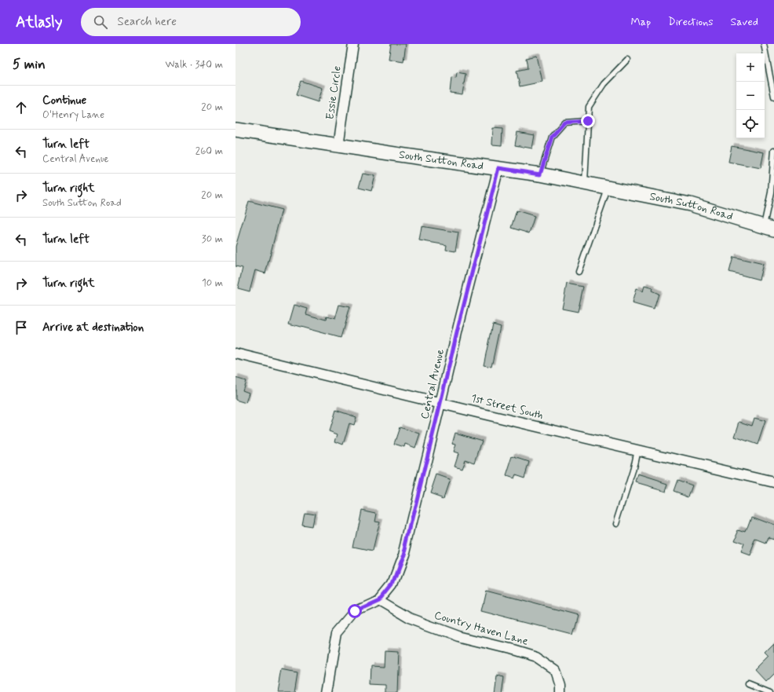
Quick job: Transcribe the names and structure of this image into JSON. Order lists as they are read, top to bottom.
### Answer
{
  "streets": {
    "main road": ["South Sutton Road"],
    "street": [
      "Essie Circle",
      "Central Avenue",
      "1st Street South",
      "Country Haven Lane"
    ]
  },
  "crossings": [
    ["Essie Circle", "South Sutton Road"],
    ["South Sutton Road", "Central Avenue"],
    ["Central Avenue", "1st Street South"],
    ["Central Avenue", "Country Haven Lane"]
  ],
  "page": {
    "header": "Atlasly",
    "search": "Search here",
    "nav": ["Map", "Directions", "Saved"],
    "heading": ["5 min", "Walk · 340 m"],
    "map_buttons": ["+", "−"],
    "list": [
      ["Continue", "O'Henry Lane", "20 m"],
      ["Turn left", "Central Avenue", "260 m"],
      ["Turn right", "South Sutton Road", "20 m"],
      ["Turn left", "30 m"],
      ["Turn right", "10 m"],
      "Arrive at destination"
    ]
  }
}
